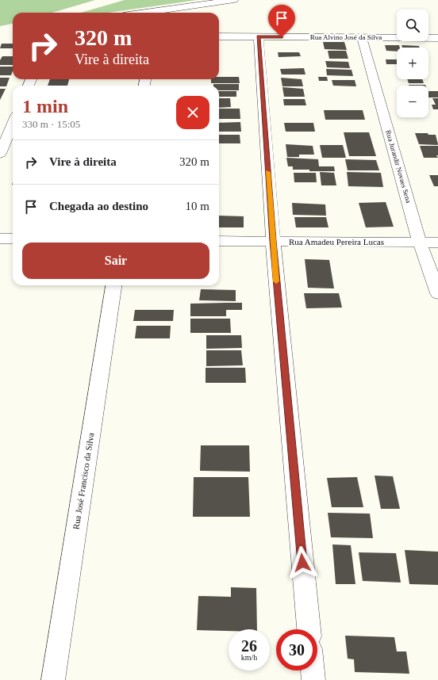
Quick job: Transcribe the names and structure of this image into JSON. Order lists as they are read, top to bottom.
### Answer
{
  "streets": {
    "street": [
      "Rua Alvino José da Silva",
      "Rua Jurandir Novaes Sena",
      "Rua Amadeu Pereira Lucas",
      "Rua José Francisco da Silva"
    ]
  },
  "crossings": [
    ["Rua Alvino José da Silva", "Rua Jurandir Novaes Sena"],
    ["Rua Jurandir Novaes Sena", "Rua Amadeu Pereira Lucas"]
  ],
  "page": {
    "map_buttons": ["+", "−"],
    "turn": ["320 m", "Vire à direita"],
    "heading": ["1 min", "330 m · 15:05"],
    "list": [
      {
        "name": "Vire à direita",
        "value": "320 m"
      },
      {
        "name": "Chegada ao destino",
        "value": "10 m"
      }
    ],
    "buttons": "Sair",
    "speed": "26 km/h",
    "limit": "30"
  }
}
